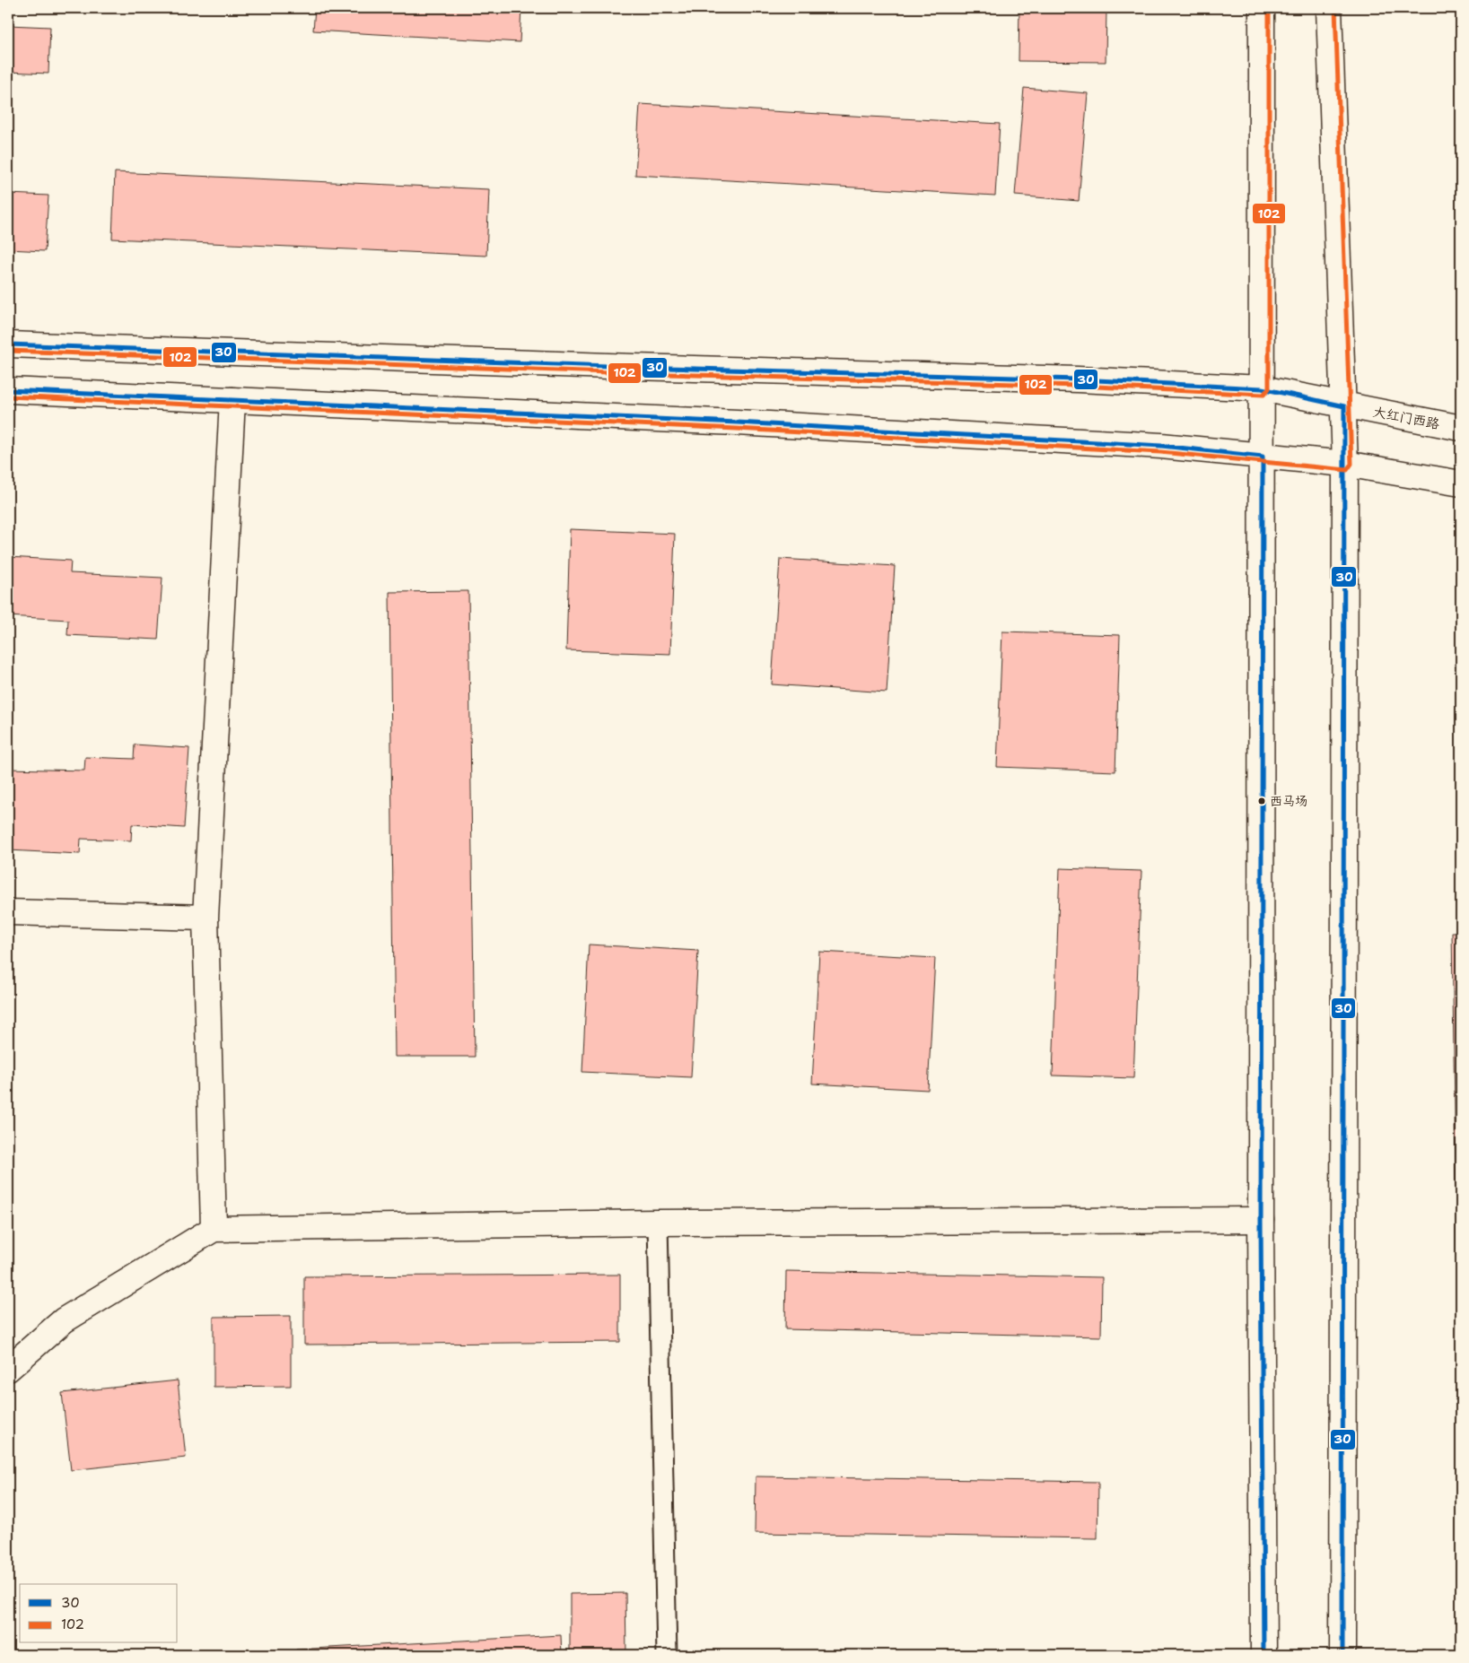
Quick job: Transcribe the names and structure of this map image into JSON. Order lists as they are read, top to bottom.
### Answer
{
  "streets": {
    "street": ["大红门西路"]
  },
  "places": ["西马场"],
  "lines": ["transit line 102", "transit line 30"],
  "legend": ["30", "102"]
}
